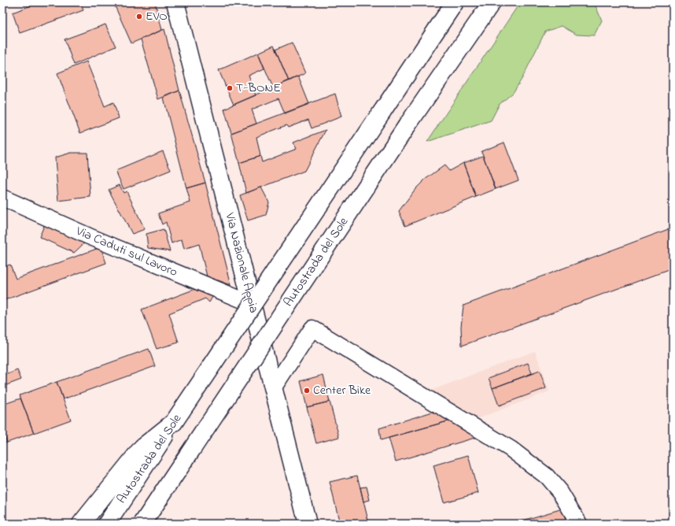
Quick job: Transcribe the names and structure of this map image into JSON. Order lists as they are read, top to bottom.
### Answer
{
  "streets": {
    "main road": ["Autostrada del Sole", "Via Nazionale Appia"],
    "street": ["Via Caduti sul Lavoro"]
  },
  "crossings": [
    ["Via Caduti sul Lavoro", "Via Nazionale Appia"]
  ],
  "places": ["EVO", "T-BONE", "Center Bike"]
}
